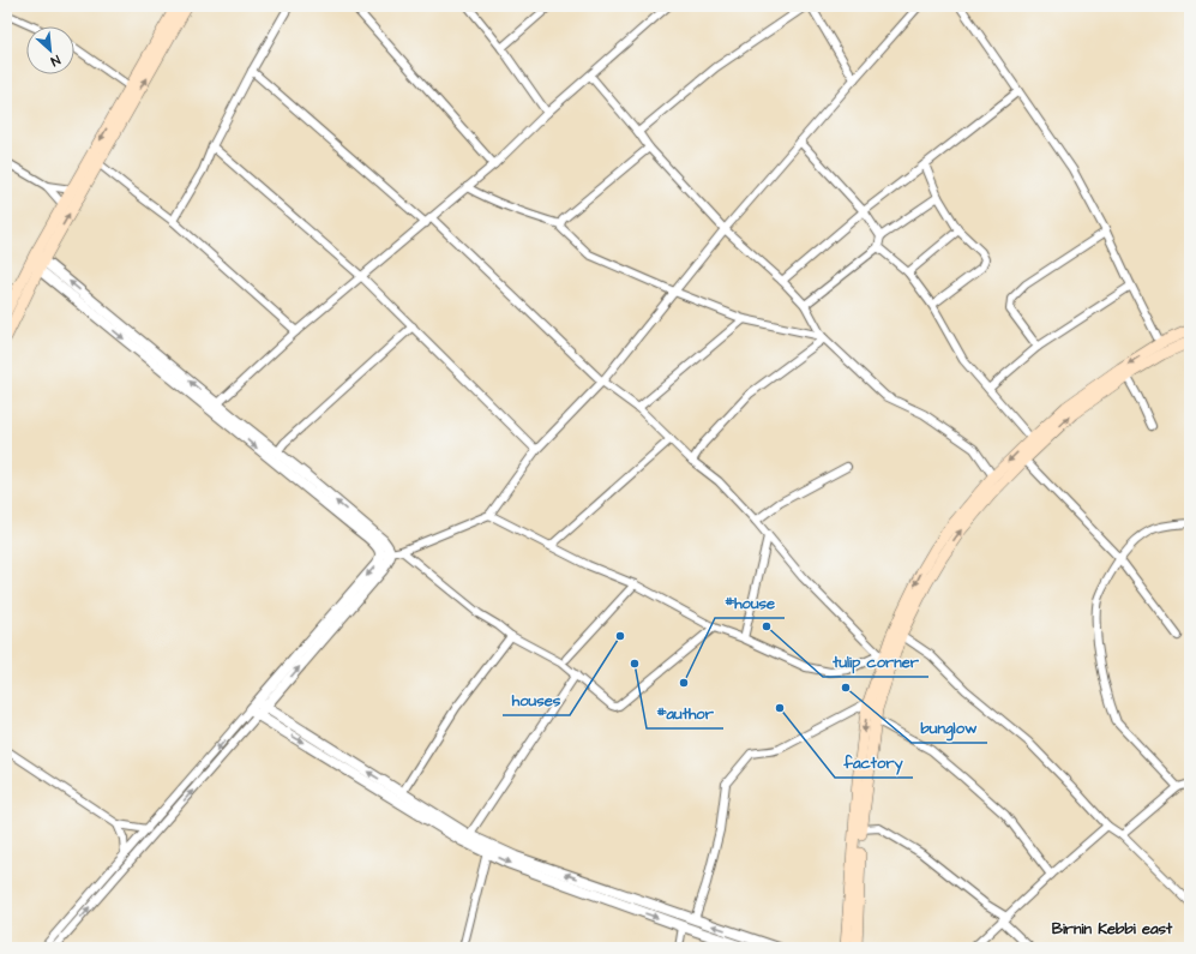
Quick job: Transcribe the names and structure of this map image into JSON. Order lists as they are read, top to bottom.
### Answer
{
  "districts": ["Birnin Kebbi east"],
  "places": [
    "tulip corner",
    "houses",
    "#author",
    "#house",
    "bunglow",
    "factory"
  ],
  "north": "bottom right"
}
